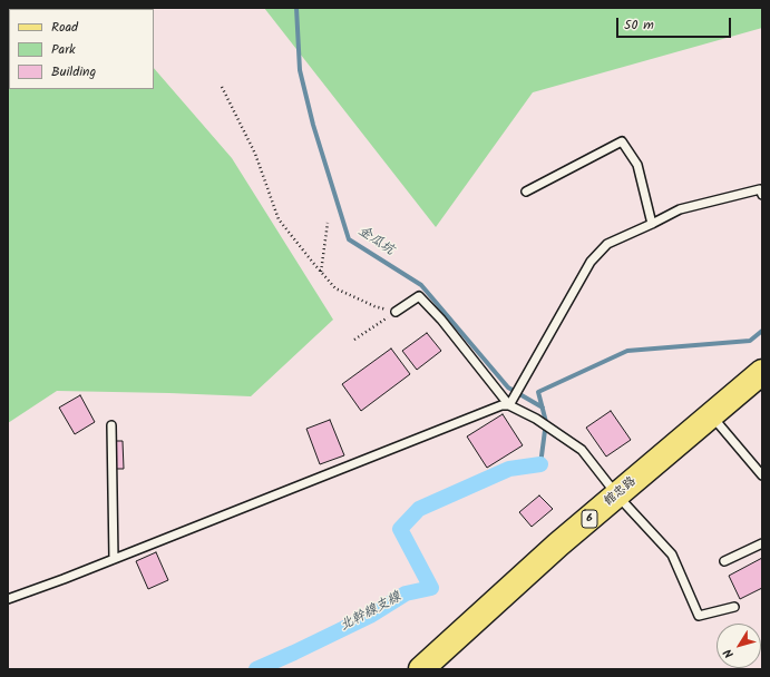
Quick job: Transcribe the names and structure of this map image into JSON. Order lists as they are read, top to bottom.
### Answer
{
  "streets": {
    "main road": ["館忠路", "6"]
  },
  "water": ["金瓜坑", "北幹線支線"],
  "legend": ["Road", "Park", "Building"],
  "scale_bar": "50 m",
  "north": "bottom left"
}
